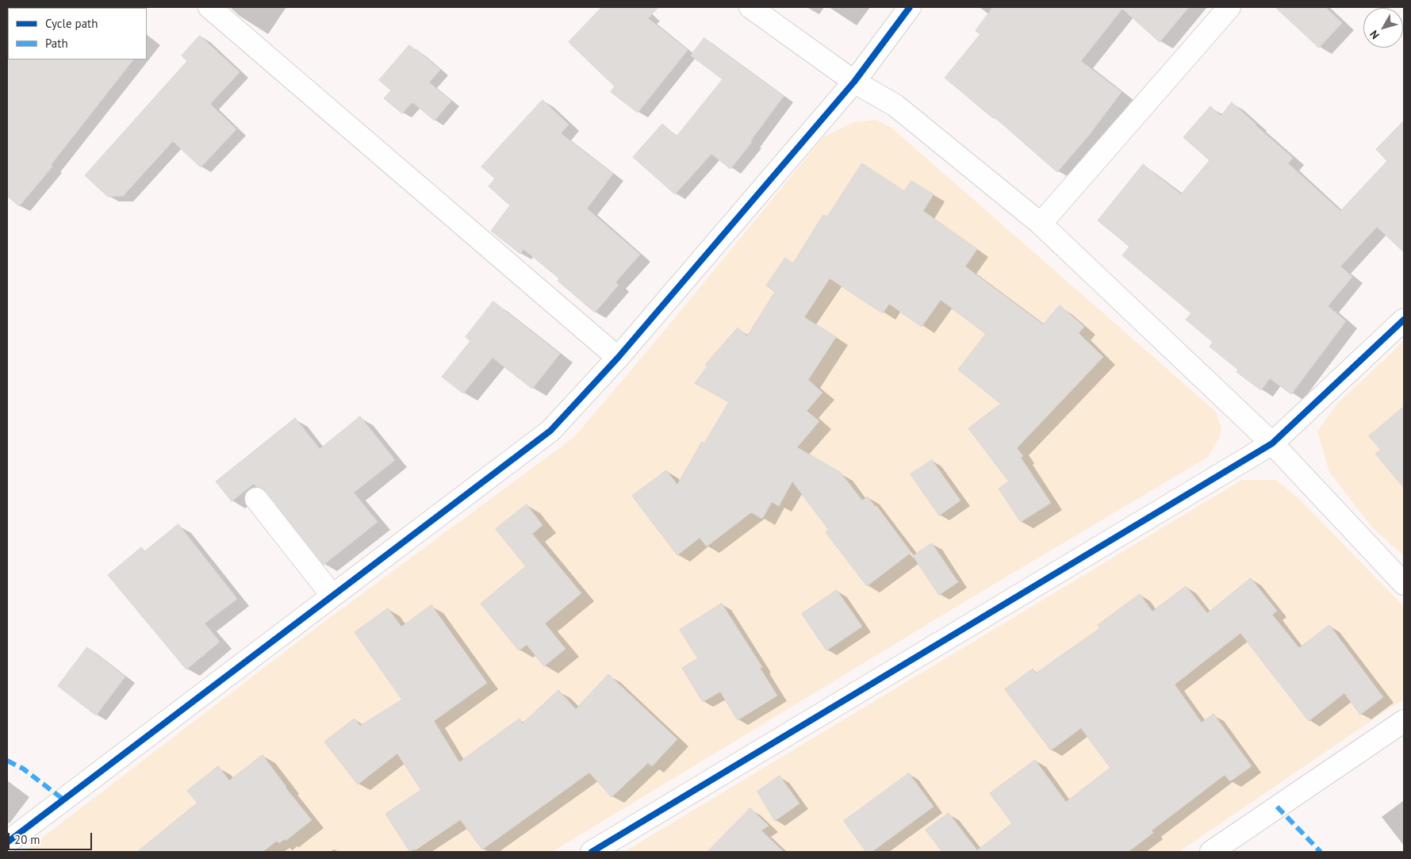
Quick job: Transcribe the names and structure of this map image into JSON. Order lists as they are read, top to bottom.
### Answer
{
  "legend": ["Cycle path", "Path"],
  "scale_bar": "20 m",
  "north": "bottom left"
}
